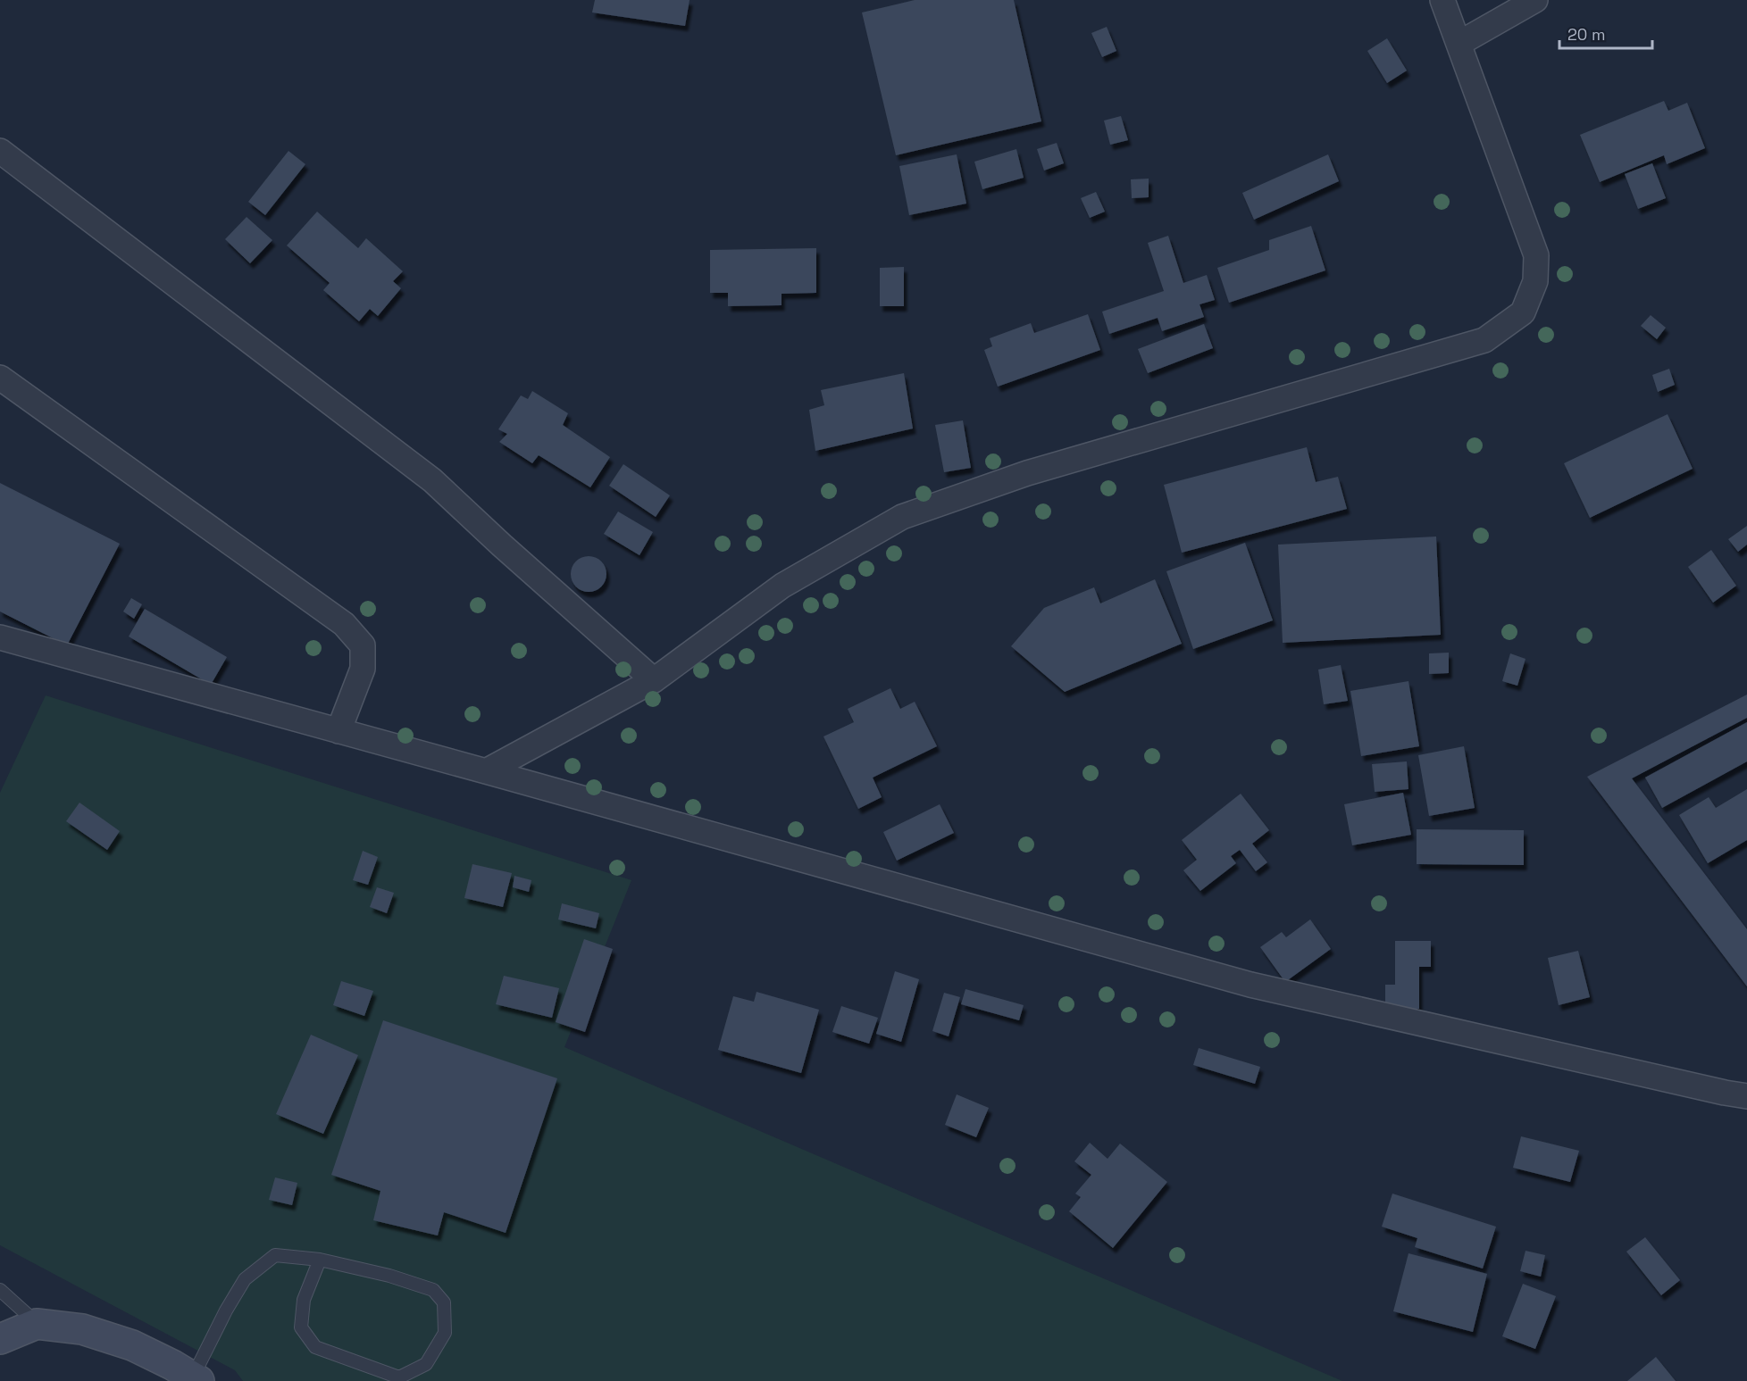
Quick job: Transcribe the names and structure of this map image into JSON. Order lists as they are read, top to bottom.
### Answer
{
  "scale_bar": "20 m"
}
